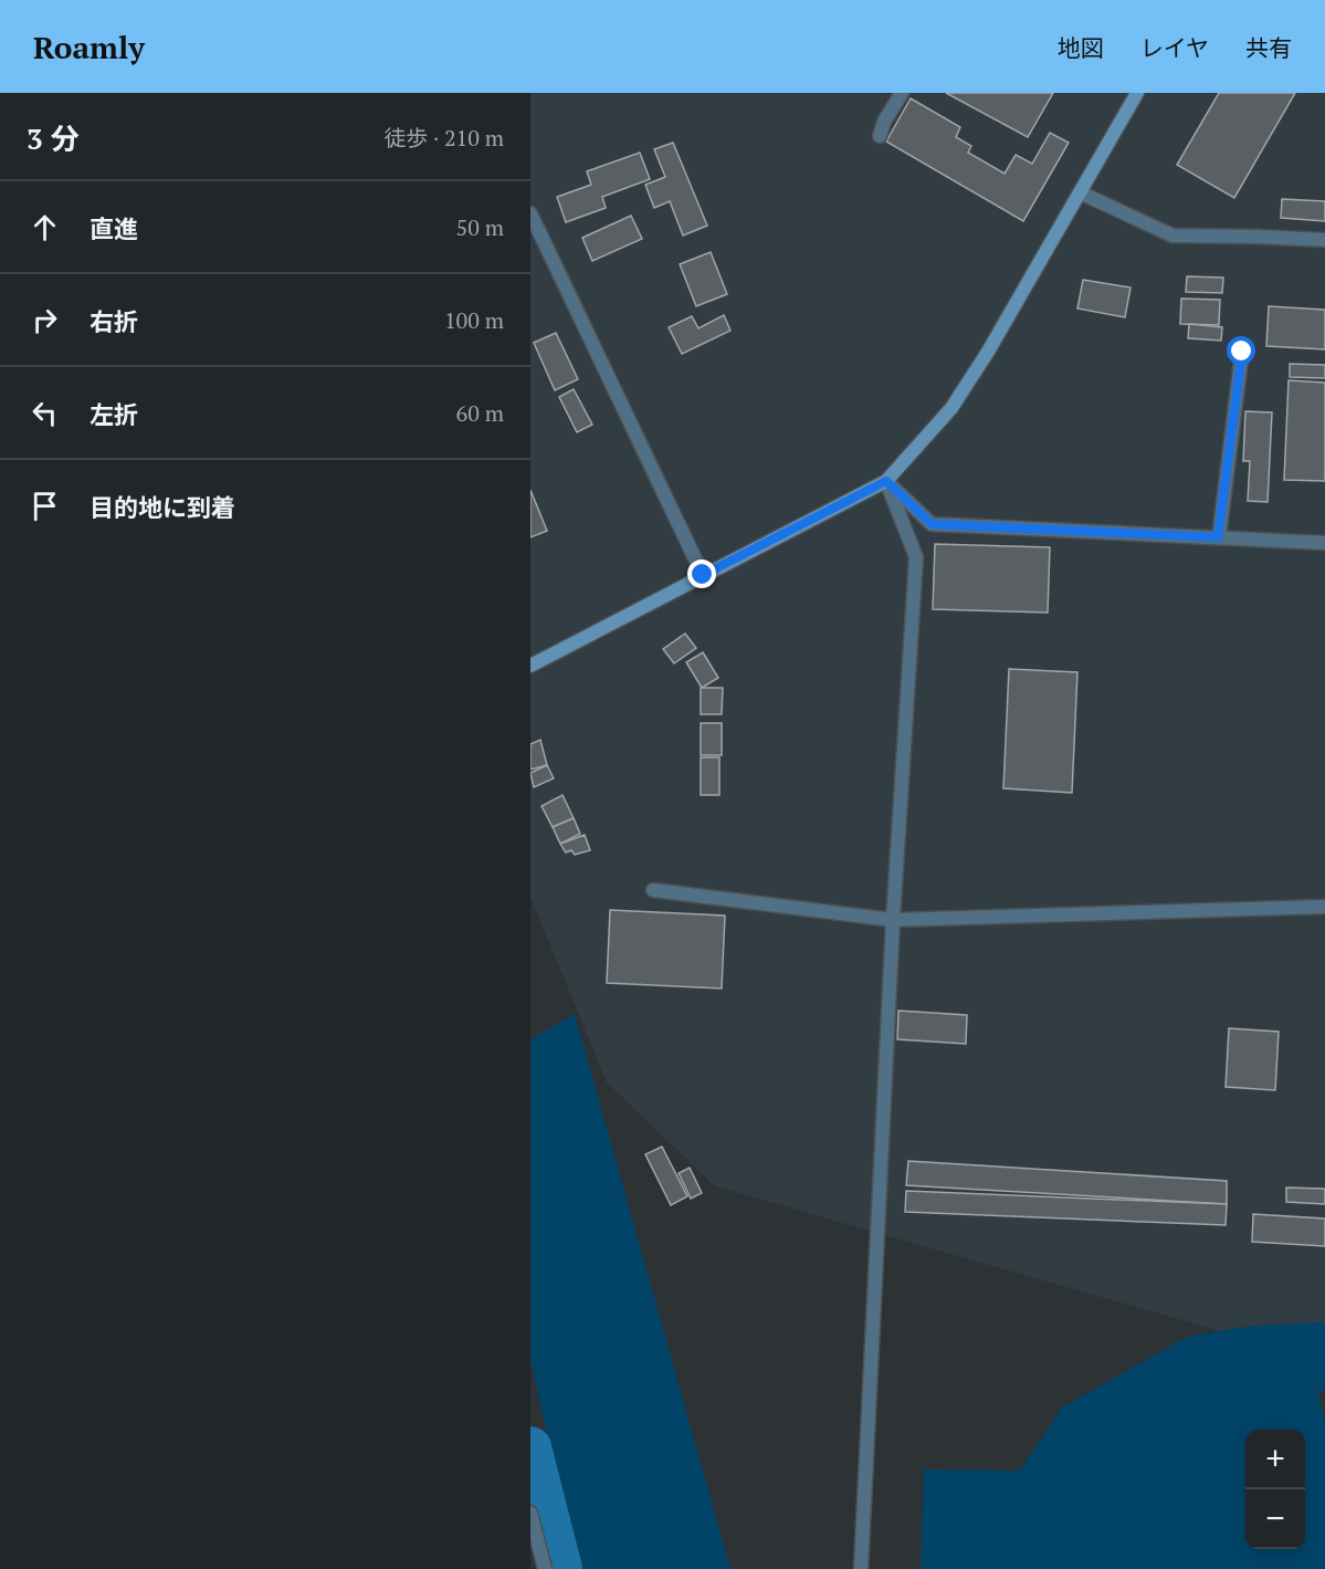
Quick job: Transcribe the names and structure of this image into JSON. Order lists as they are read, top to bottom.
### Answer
{
  "page": {
    "header": "Roamly",
    "nav": ["地図", "レイヤ", "共有"],
    "heading": ["3 分", "徒歩 · 210 m"],
    "list": [
      ["直進", "50 m"],
      ["右折", "100 m"],
      ["左折", "60 m"],
      "目的地に到着"
    ],
    "map_buttons": ["+", "−"]
  }
}
